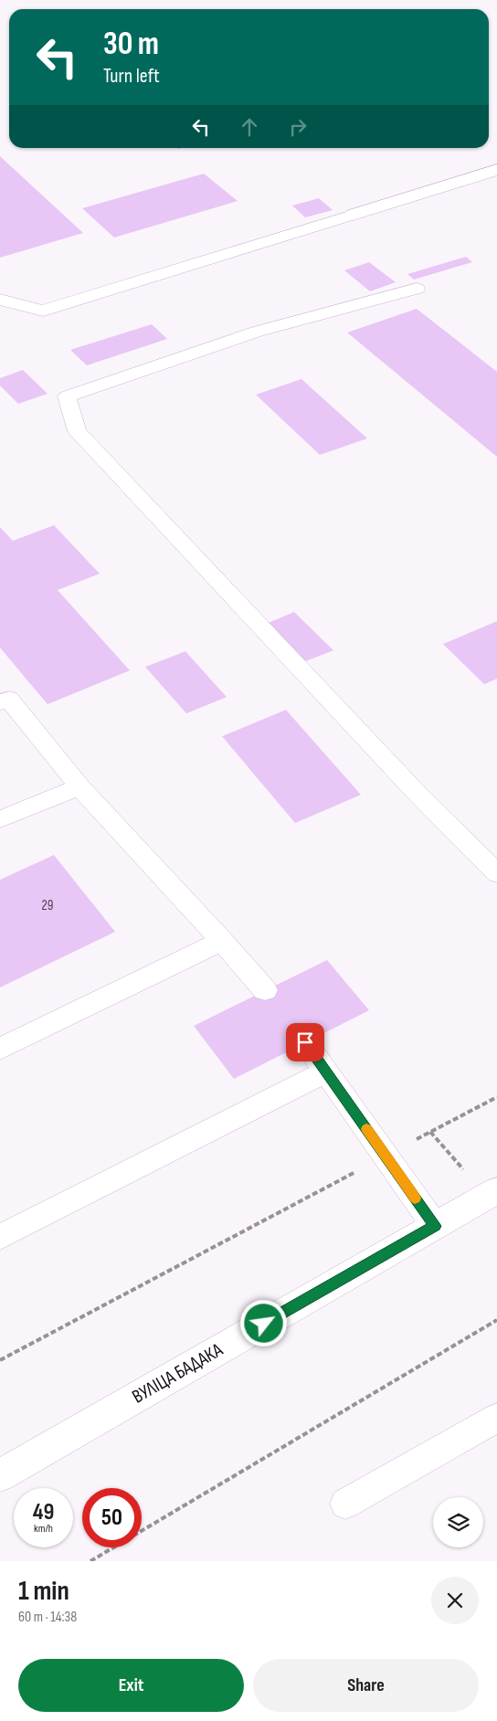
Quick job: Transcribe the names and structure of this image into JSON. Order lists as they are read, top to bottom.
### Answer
{
  "streets": {
    "main road": ["ВУЛІЦА БАДАКА"]
  },
  "house_numbers": ["29"],
  "page": {
    "turn": ["30 m", "Turn left"],
    "speed": "49 km/h",
    "limit": "50",
    "heading": ["1 min", "60 m · 14:38"],
    "buttons": ["Exit", "Share"]
  }
}
